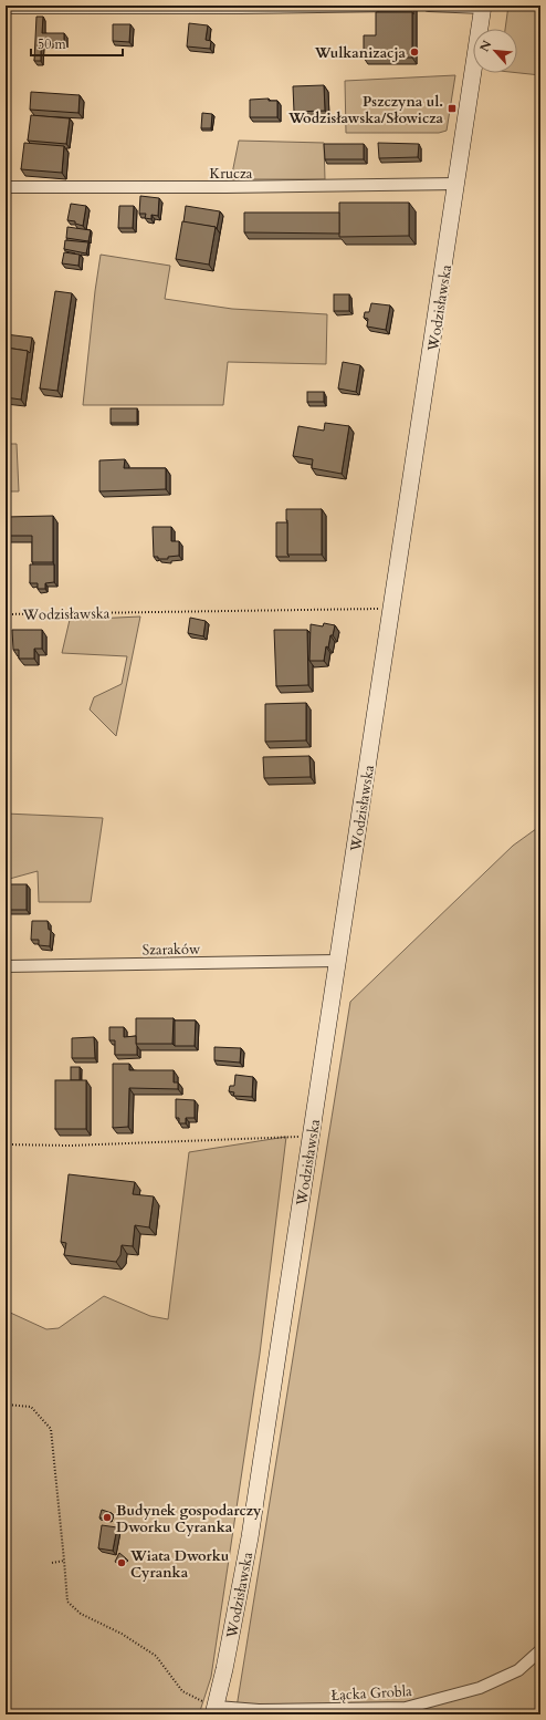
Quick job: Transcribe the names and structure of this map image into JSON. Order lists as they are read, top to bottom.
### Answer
{
  "streets": {
    "main road": ["Wodzisławska"],
    "street": ["Krucza", "Szaraków", "Łącka Grobla"]
  },
  "crossings": [
    ["Krucza", "Wodzisławska"],
    ["Wodzisławska", "Szaraków"],
    ["Wodzisławska", "Łącka Grobla"]
  ],
  "places": {
    "other": ["Wulkanizacja", "Budynek gospodarczy Dworku Cyranka", "Wiata Dworku Cyranka"],
    "transit": ["Pszczyna ul. Wodzisławska/Słowicza"]
  },
  "scale_bar": "50 m",
  "north": "top left"
}
